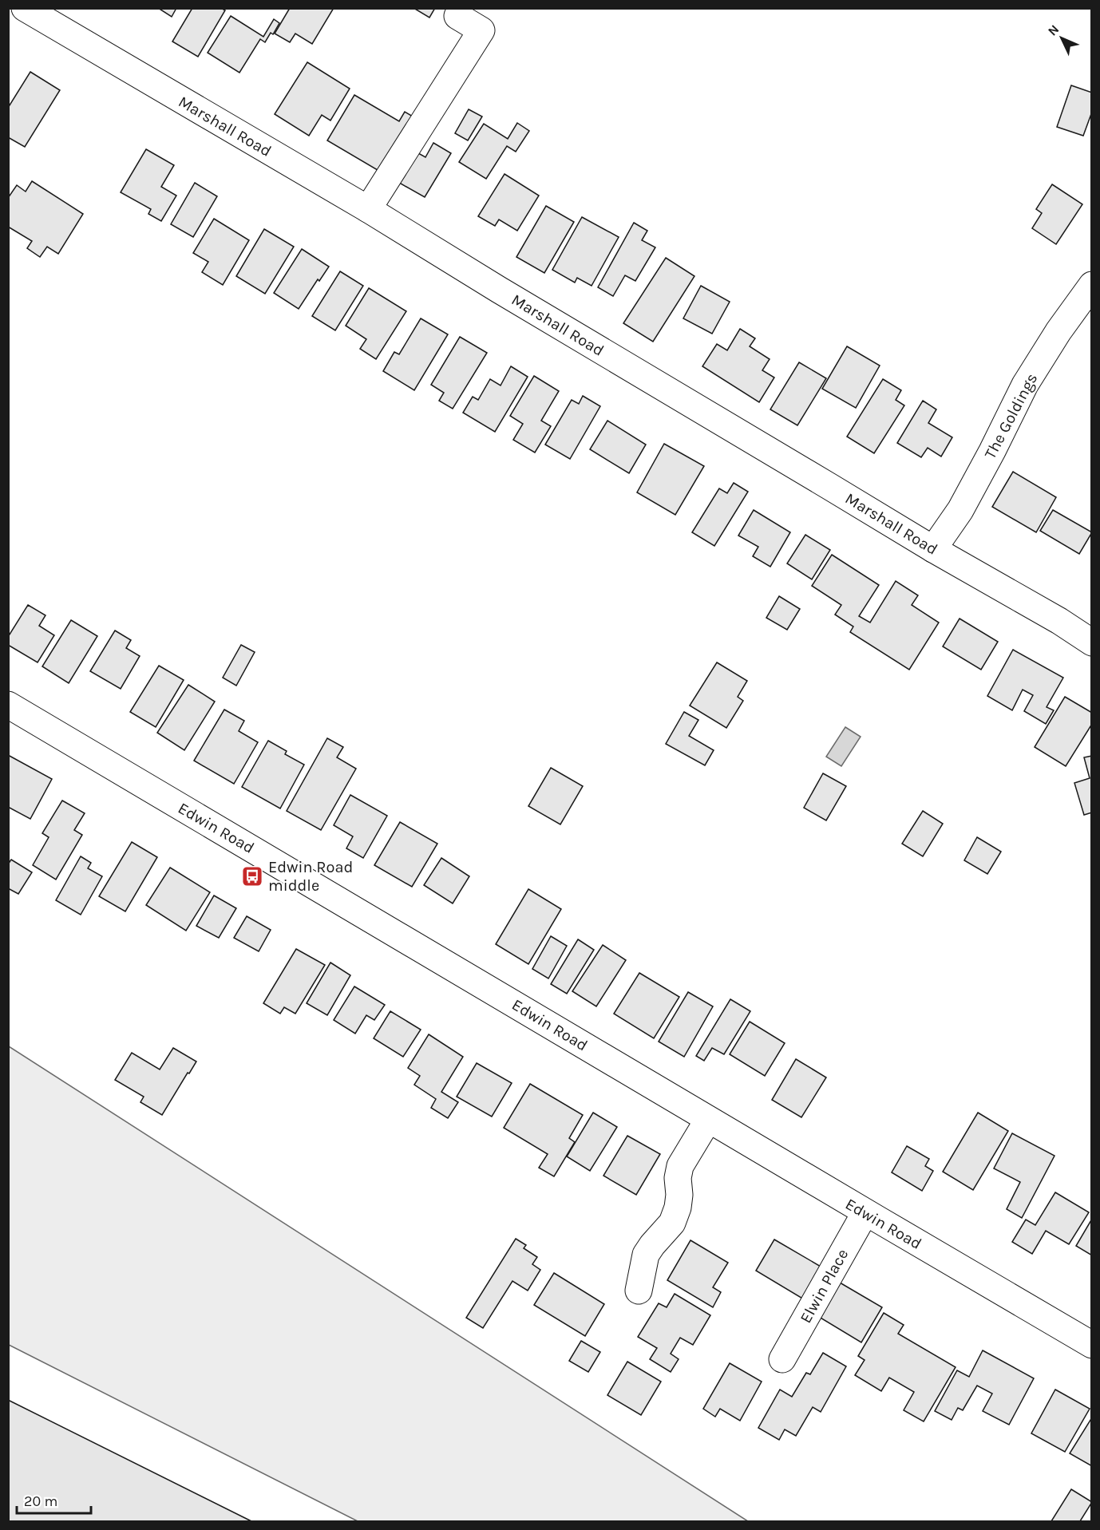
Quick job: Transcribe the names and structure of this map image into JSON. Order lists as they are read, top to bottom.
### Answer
{
  "streets": {
    "street": [
      "Marshall Road",
      "The Goldings",
      "Edwin Road",
      "Elwin Place"
    ]
  },
  "crossings": [
    ["Marshall Road", "The Goldings"],
    ["Edwin Road", "Elwin Place"]
  ],
  "places": {
    "bus stop": ["Edwin Road middle"]
  },
  "scale_bar": "20 m",
  "north": "top left"
}
